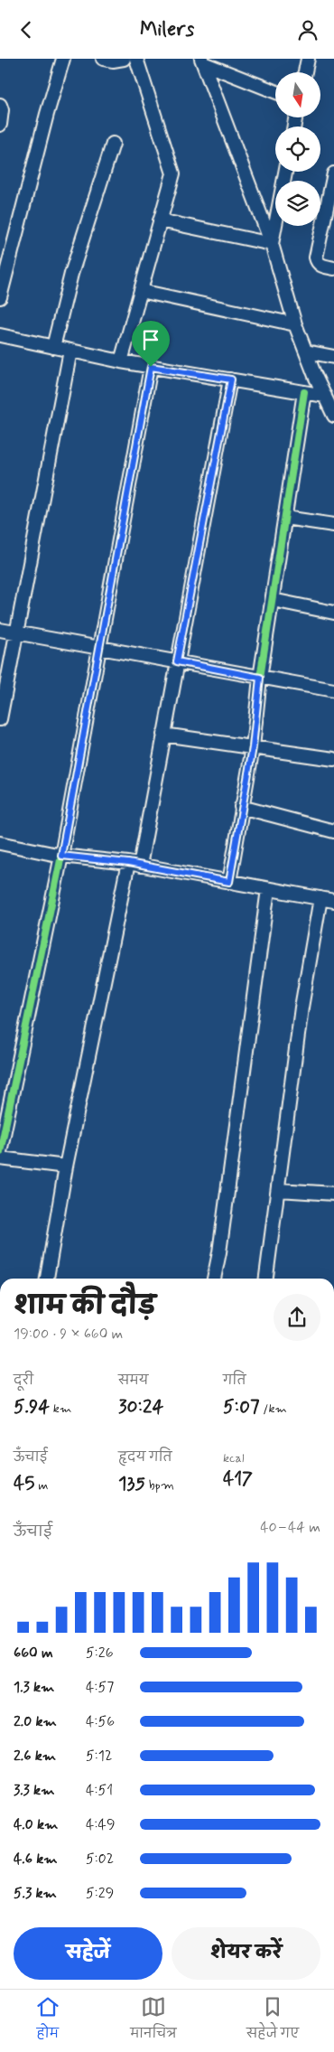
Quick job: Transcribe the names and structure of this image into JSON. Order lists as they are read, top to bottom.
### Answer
{
  "north": "bottom",
  "page": {
    "header": "Milers",
    "heading": ["शाम की दौड़", "19:00 · 9 × 660 m"],
    "stats": [
      ["दूरी", "5.94 km"],
      ["समय", "30:24"],
      ["गति", "5:07 /km"],
      ["ऊँचाई", "45 m"],
      ["हृदय गति", "135 bpm"],
      ["kcal", "417"]
    ],
    "chart": ["ऊँचाई", "40–44 m"],
    "list": [
      {
        "name": "660 m",
        "note": "5:26"
      },
      {
        "name": "1.3 km",
        "note": "4:57"
      },
      {
        "name": "2.0 km",
        "note": "4:56"
      },
      {
        "name": "2.6 km",
        "note": "5:12"
      },
      {
        "name": "3.3 km",
        "note": "4:51"
      },
      {
        "name": "4.0 km",
        "note": "4:49"
      },
      {
        "name": "4.6 km",
        "note": "5:02"
      },
      {
        "name": "5.3 km",
        "note": "5:29"
      }
    ],
    "buttons": ["सहेजें", "शेयर करें"],
    "tabs": ["होम", "मानचित्र", "सहेजे गए"]
  }
}
